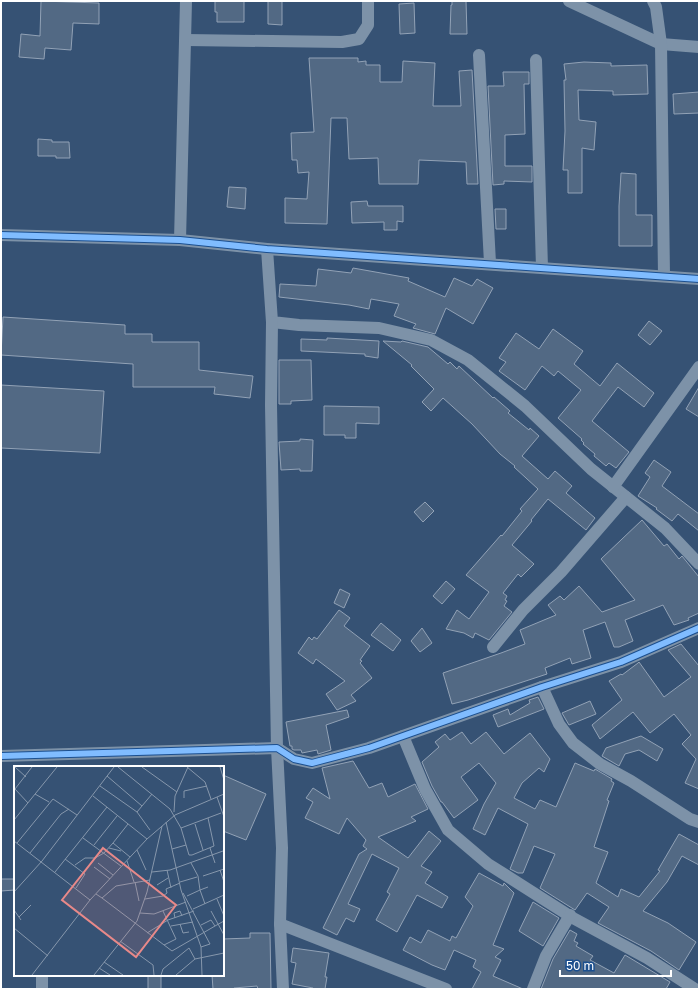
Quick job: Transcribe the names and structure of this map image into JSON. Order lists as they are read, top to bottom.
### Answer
{
  "scale_bar": "50 m"
}
